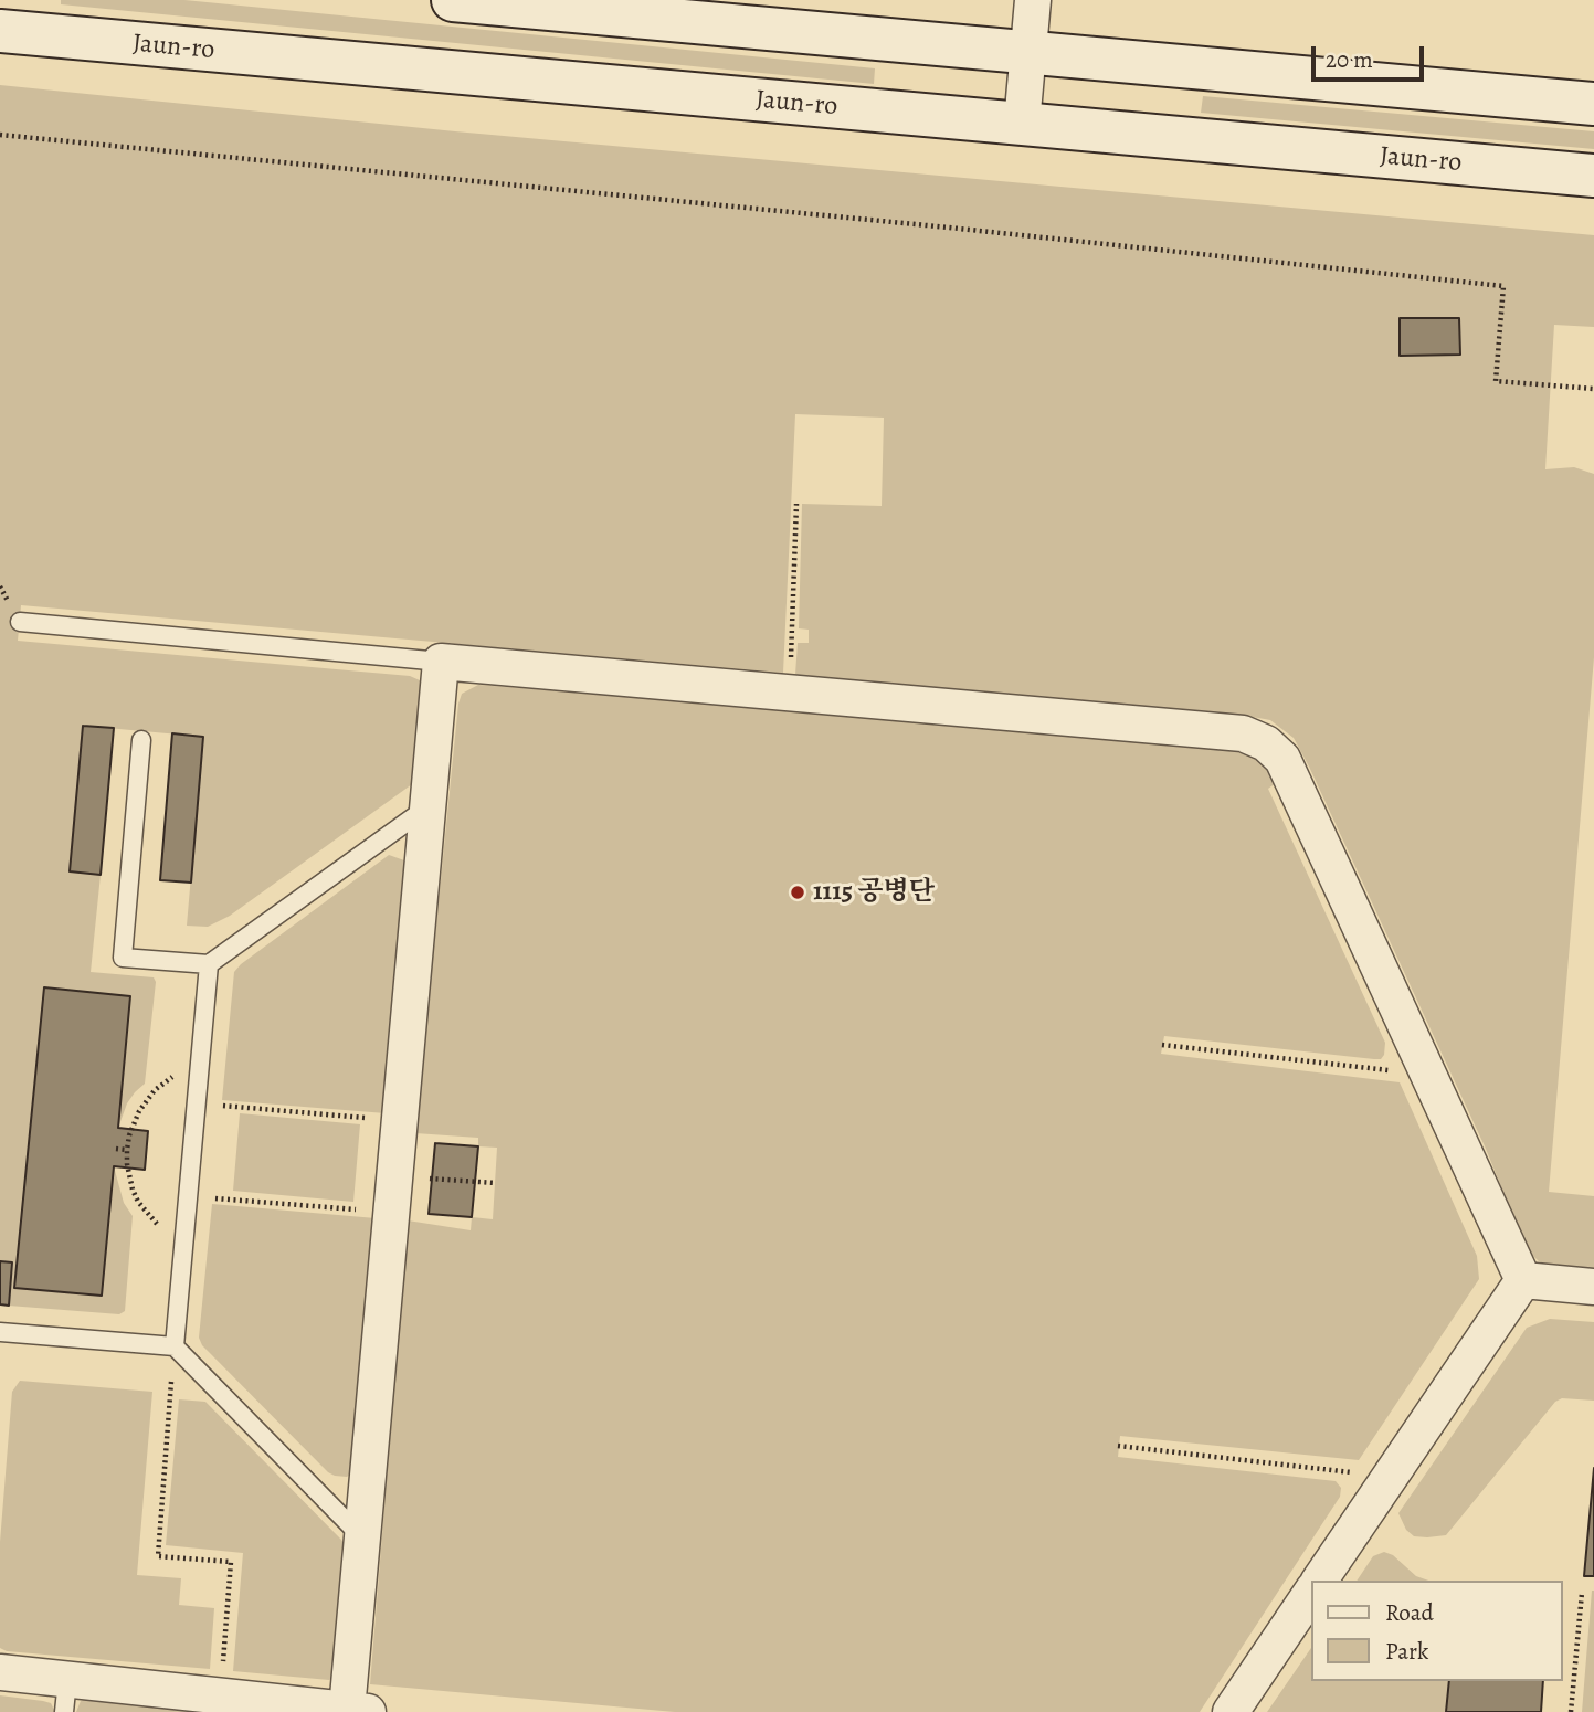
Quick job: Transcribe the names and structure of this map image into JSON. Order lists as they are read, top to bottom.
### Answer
{
  "streets": {
    "street": ["Jaun-ro"]
  },
  "places": ["1115 공병단"],
  "legend": ["Road", "Park"],
  "scale_bar": "20 m"
}
